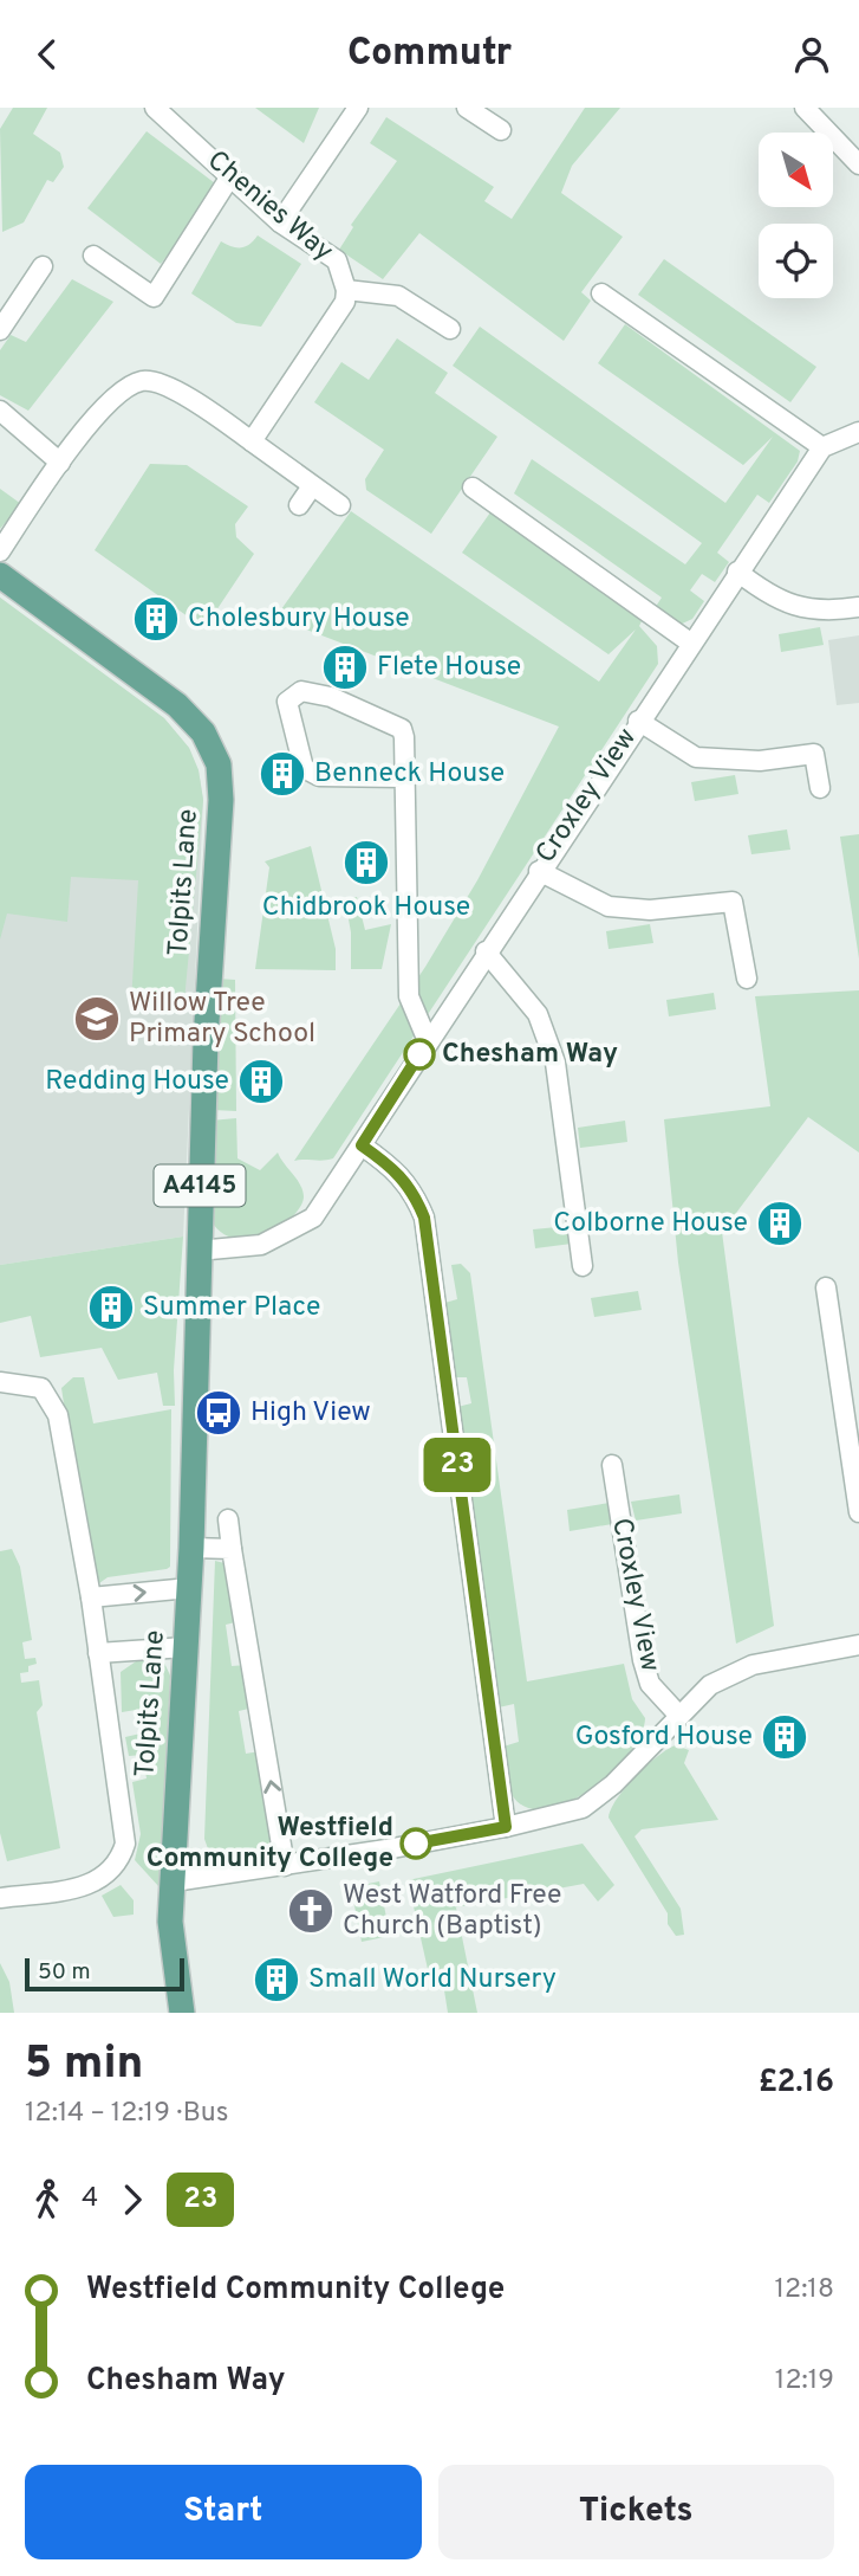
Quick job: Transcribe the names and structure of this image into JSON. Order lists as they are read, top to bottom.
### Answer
{
  "streets": {
    "main road": ["Tolpits Lane", "A4145"],
    "street": ["Chenies Way", "Croxley View"]
  },
  "crossings": [
    ["Croxley View", "Tolpits Lane"]
  ],
  "places": {
    "building": [
      "Cholesbury House",
      "Flete House",
      "Benneck House",
      "Chidbrook House",
      "Redding House",
      "Colborne House",
      "Summer Place",
      "Gosford House",
      "Small World Nursery"
    ],
    "school or university": ["Willow Tree Primary School"],
    "other": ["Chesham Way", "Westfield Community College"],
    "bus stop": ["High View"],
    "church": ["West Watford Free Church (Baptist)"]
  },
  "lines": ["bus line 23"],
  "scale_bar": "50 m",
  "north": "bottom right",
  "page": {
    "header": "Commutr",
    "on_map": "23",
    "scale": "50 m",
    "heading": ["5 min", "12:14 – 12:19 · Bus", "£2.16"],
    "legs": ["4", "23"],
    "list": [
      {
        "name": "Westfield Community College",
        "value": "12:18"
      },
      {
        "name": "Chesham Way",
        "value": "12:19"
      }
    ],
    "buttons": ["Start", "Tickets"]
  }
}
